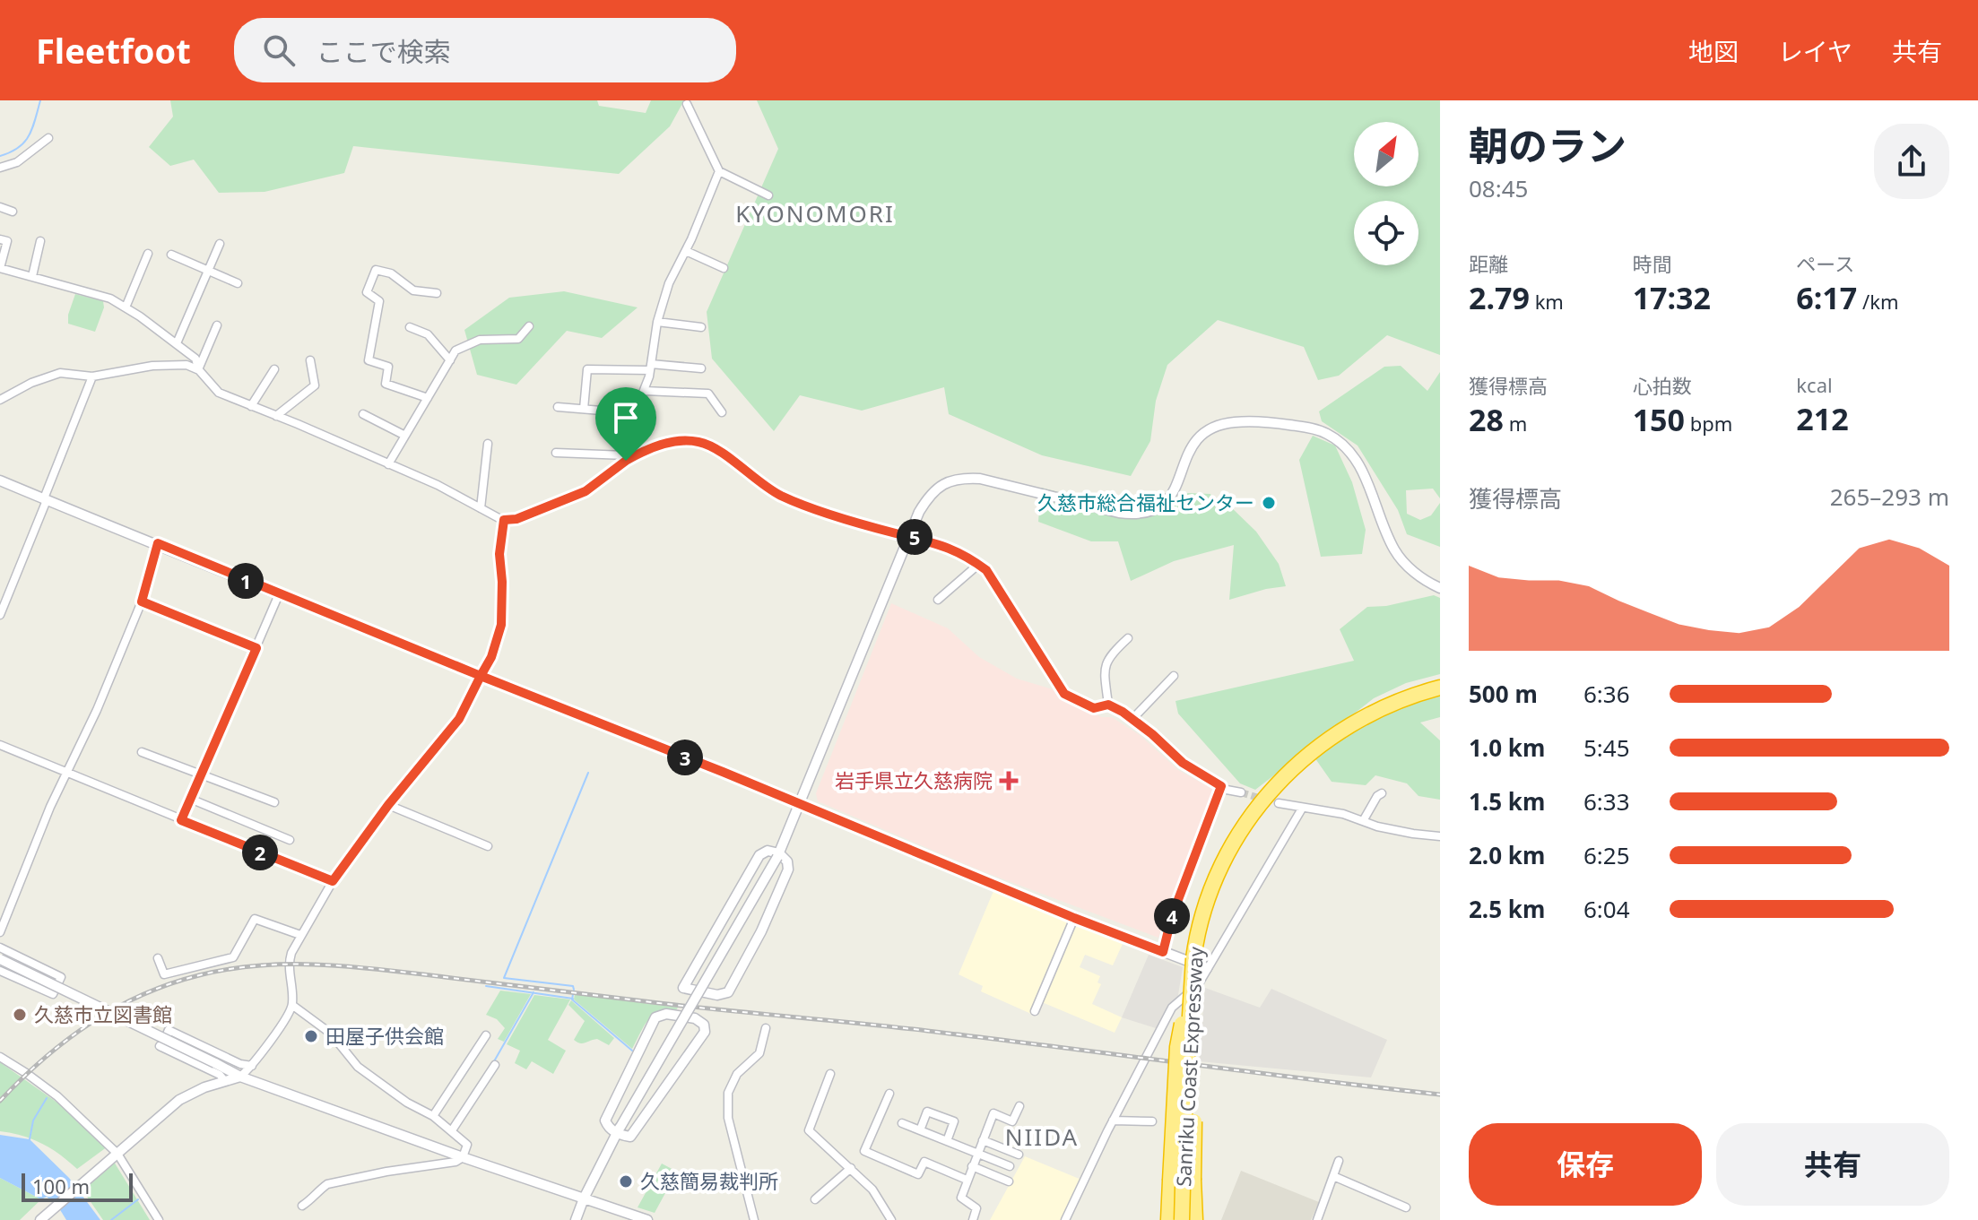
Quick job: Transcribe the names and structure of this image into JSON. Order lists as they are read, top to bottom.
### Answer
{
  "streets": {
    "highway": ["Sanriku Coast Expressway"]
  },
  "districts": ["KYONOMORI", "NIIDA"],
  "places": {
    "other": [
      "久慈市総合福祉センター",
      "久慈市立図書館",
      "田屋子供会館",
      "久慈簡易裁判所"
    ],
    "health": ["岩手県立久慈病院"]
  },
  "scale_bar": "100 m",
  "north": "top right",
  "page": {
    "header": "Fleetfoot",
    "search": "ここで検索",
    "nav": ["地図", "レイヤ", "共有"],
    "heading": ["朝のラン", "08:45"],
    "stats": [
      ["距離", "2.79 km"],
      ["時間", "17:32"],
      ["ペース", "6:17 /km"],
      ["獲得標高", "28 m"],
      ["心拍数", "150 bpm"],
      ["kcal", "212"]
    ],
    "chart": ["獲得標高", "265–293 m"],
    "pins": [
      "5",
      "1",
      "3",
      "2",
      "4"
    ],
    "list": [
      {
        "name": "500 m",
        "note": "6:36"
      },
      {
        "name": "1.0 km",
        "note": "5:45"
      },
      {
        "name": "1.5 km",
        "note": "6:33"
      },
      {
        "name": "2.0 km",
        "note": "6:25"
      },
      {
        "name": "2.5 km",
        "note": "6:04"
      }
    ],
    "buttons": ["保存", "共有"],
    "scale": "100 m"
  }
}
